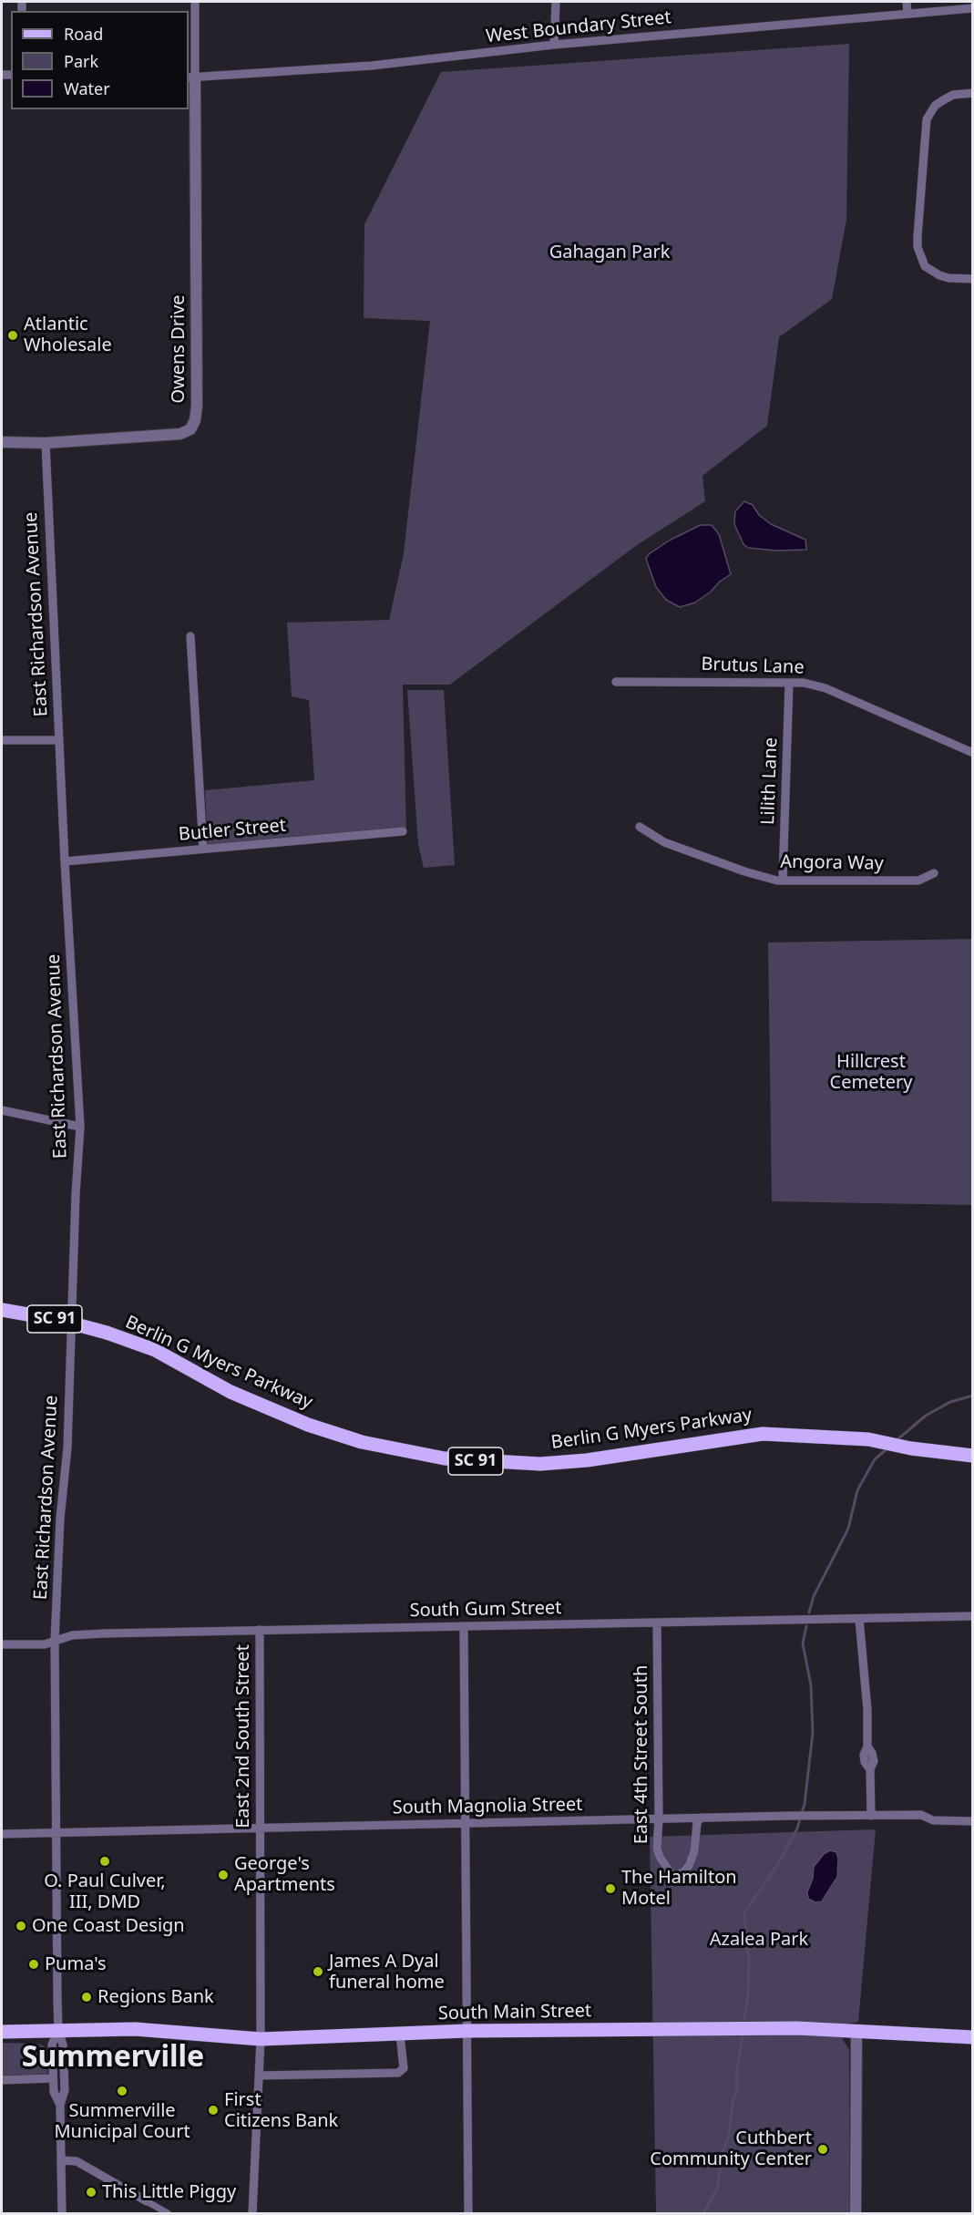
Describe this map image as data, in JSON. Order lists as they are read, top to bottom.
{
  "streets": {
    "main road": ["SC 91", "Berlin G Myers Parkway", "South Main Street"],
    "street": [
      "West Boundary Street",
      "Owens Drive",
      "East Richardson Avenue",
      "Brutus Lane",
      "Lilith Lane",
      "Butler Street",
      "Angora Way",
      "South Gum Street",
      "East 2nd South Street",
      "East 4th Street South",
      "South Magnolia Street"
    ]
  },
  "crossings": [
    ["West Boundary Street", "Owens Drive"],
    ["Owens Drive", "East Richardson Avenue"],
    ["East Richardson Avenue", "Butler Street"],
    ["East Richardson Avenue", "South Gum Street"],
    ["East Richardson Avenue", "South Magnolia Street"],
    ["East Richardson Avenue", "South Main Street"],
    ["Brutus Lane", "Lilith Lane"],
    ["Lilith Lane", "Angora Way"],
    ["South Gum Street", "East 2nd South Street"],
    ["South Gum Street", "East 4th Street South"],
    ["East 2nd South Street", "South Magnolia Street"],
    ["East 2nd South Street", "South Main Street"],
    ["East 4th Street South", "South Magnolia Street"]
  ],
  "districts": ["Summerville"],
  "parks": ["Gahagan Park", "Hillcrest Cemetery", "Azalea Park"],
  "places": [
    "Atlantic Wholesale",
    "O. Paul Culver, III, DMD",
    "George's Apartments",
    "The Hamilton Motel",
    "One Coast Design",
    "Puma's",
    "James A Dyal funeral home",
    "Regions Bank",
    "Summerville Municipal Court",
    "First Citizens Bank",
    "Cuthbert Community Center",
    "This Little Piggy"
  ],
  "legend": ["Road", "Park", "Water"]
}
